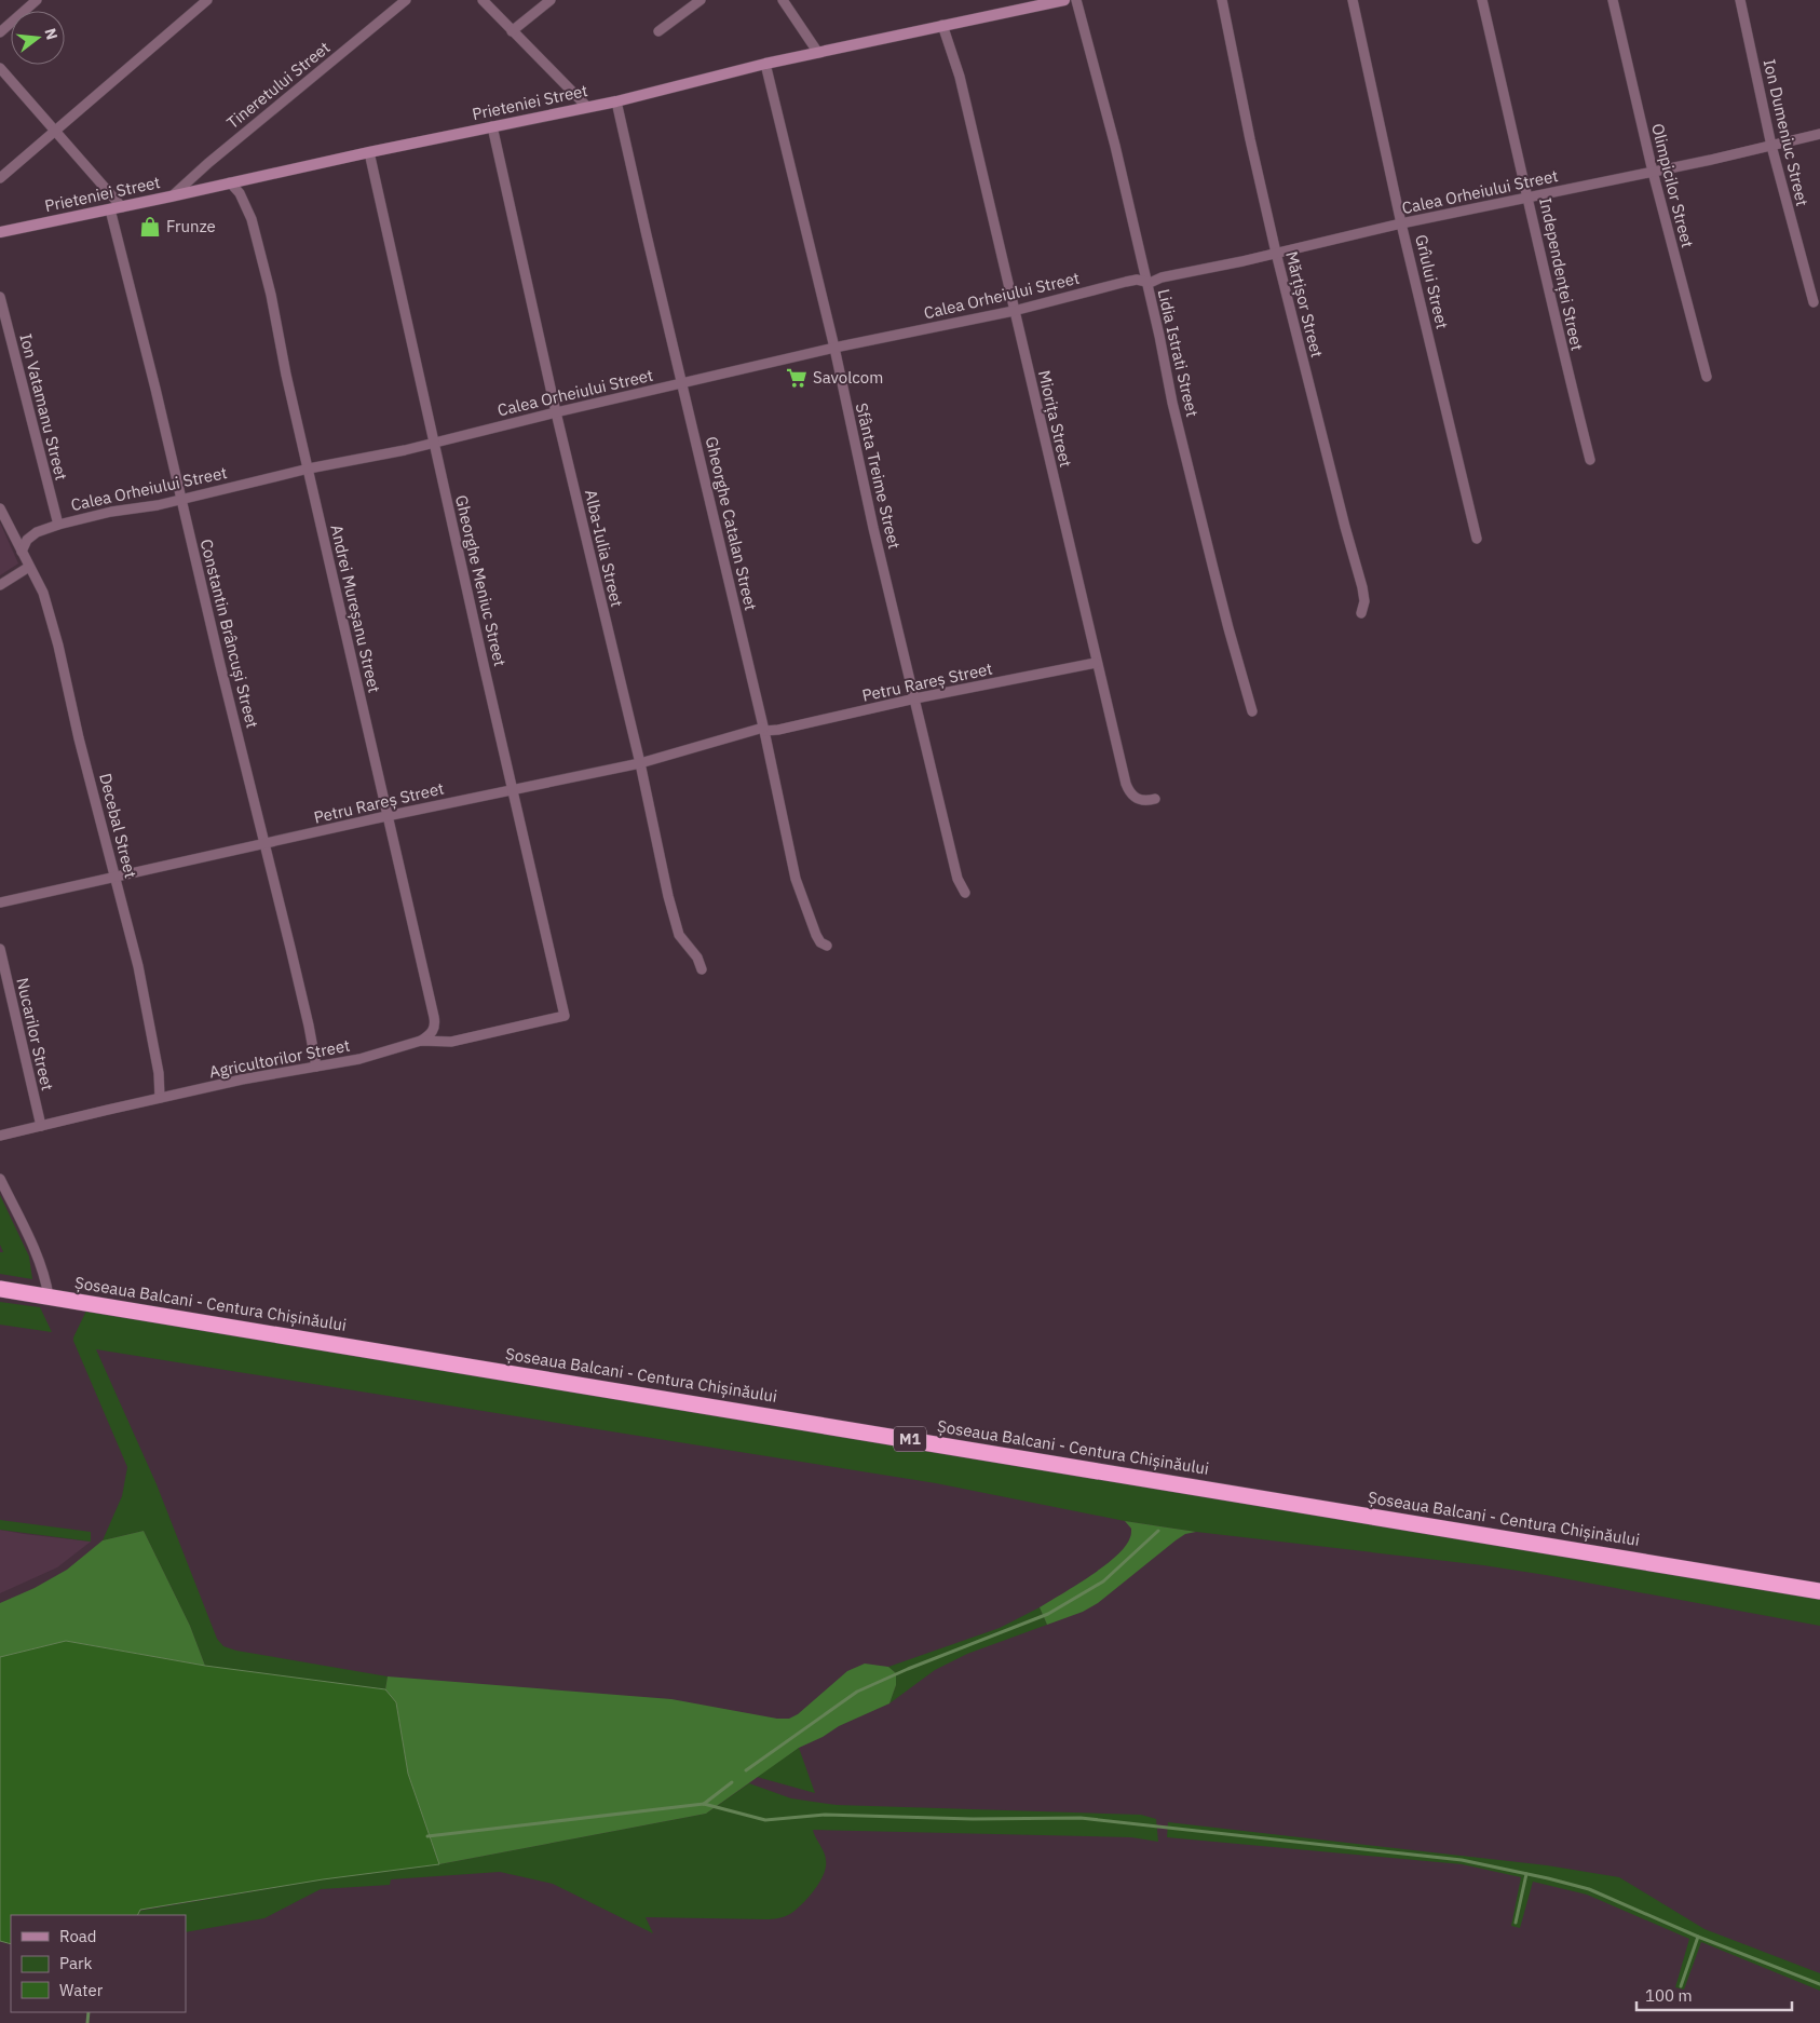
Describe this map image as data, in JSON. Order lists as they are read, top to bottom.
{
  "streets": {
    "highway": ["Șoseaua Balcani - Centura Chișinăului", "M1"],
    "street": [
      "Tineretului Street",
      "Prieteniei Street",
      "Ion Dumeniuc Street",
      "Olimpicilor Street",
      "Calea Orheiului Street",
      "Independenței Street",
      "Grîului Street",
      "Mărțișor Street",
      "Lidia Istrati Street",
      "Ion Vatamanu Street",
      "Miorița Street",
      "Sfânta Treime Street",
      "Gheorghe Catalan Street",
      "Alba-Iulia Street",
      "Gheorghe Meniuc Street",
      "Andrei Mureșanu Street",
      "Constantin Brâncuși Street",
      "Petru Rareș Street",
      "Decebal Street",
      "Nucarilor Street",
      "Agricultorilor Street"
    ]
  },
  "crossings": [
    ["Tineretului Street", "Prieteniei Street"],
    ["Prieteniei Street", "Miorița Street"],
    ["Prieteniei Street", "Sfânta Treime Street"],
    ["Prieteniei Street", "Gheorghe Catalan Street"],
    ["Prieteniei Street", "Alba-Iulia Street"],
    ["Prieteniei Street", "Gheorghe Meniuc Street"],
    ["Prieteniei Street", "Andrei Mureșanu Street"],
    ["Prieteniei Street", "Constantin Brâncuși Street"],
    ["Ion Dumeniuc Street", "Calea Orheiului Street"],
    ["Olimpicilor Street", "Calea Orheiului Street"],
    ["Calea Orheiului Street", "Independenței Street"],
    ["Calea Orheiului Street", "Grîului Street"],
    ["Calea Orheiului Street", "Mărțișor Street"],
    ["Calea Orheiului Street", "Lidia Istrati Street"],
    ["Calea Orheiului Street", "Ion Vatamanu Street"],
    ["Calea Orheiului Street", "Miorița Street"],
    ["Calea Orheiului Street", "Sfânta Treime Street"],
    ["Calea Orheiului Street", "Gheorghe Catalan Street"],
    ["Calea Orheiului Street", "Alba-Iulia Street"],
    ["Calea Orheiului Street", "Gheorghe Meniuc Street"],
    ["Calea Orheiului Street", "Andrei Mureșanu Street"],
    ["Calea Orheiului Street", "Constantin Brâncuși Street"],
    ["Miorița Street", "Petru Rareș Street"],
    ["Sfânta Treime Street", "Petru Rareș Street"],
    ["Gheorghe Catalan Street", "Petru Rareș Street"],
    ["Alba-Iulia Street", "Petru Rareș Street"],
    ["Gheorghe Meniuc Street", "Petru Rareș Street"],
    ["Gheorghe Meniuc Street", "Agricultorilor Street"],
    ["Andrei Mureșanu Street", "Petru Rareș Street"],
    ["Andrei Mureșanu Street", "Agricultorilor Street"],
    ["Constantin Brâncuși Street", "Petru Rareș Street"],
    ["Constantin Brâncuși Street", "Agricultorilor Street"],
    ["Petru Rareș Street", "Decebal Street"],
    ["Decebal Street", "Agricultorilor Street"],
    ["Nucarilor Street", "Agricultorilor Street"]
  ],
  "places": {
    "shop": ["Frunze"],
    "supermarket": ["Savolcom"]
  },
  "legend": ["Road", "Park", "Water"],
  "scale_bar": "100 m",
  "north": "right"
}
